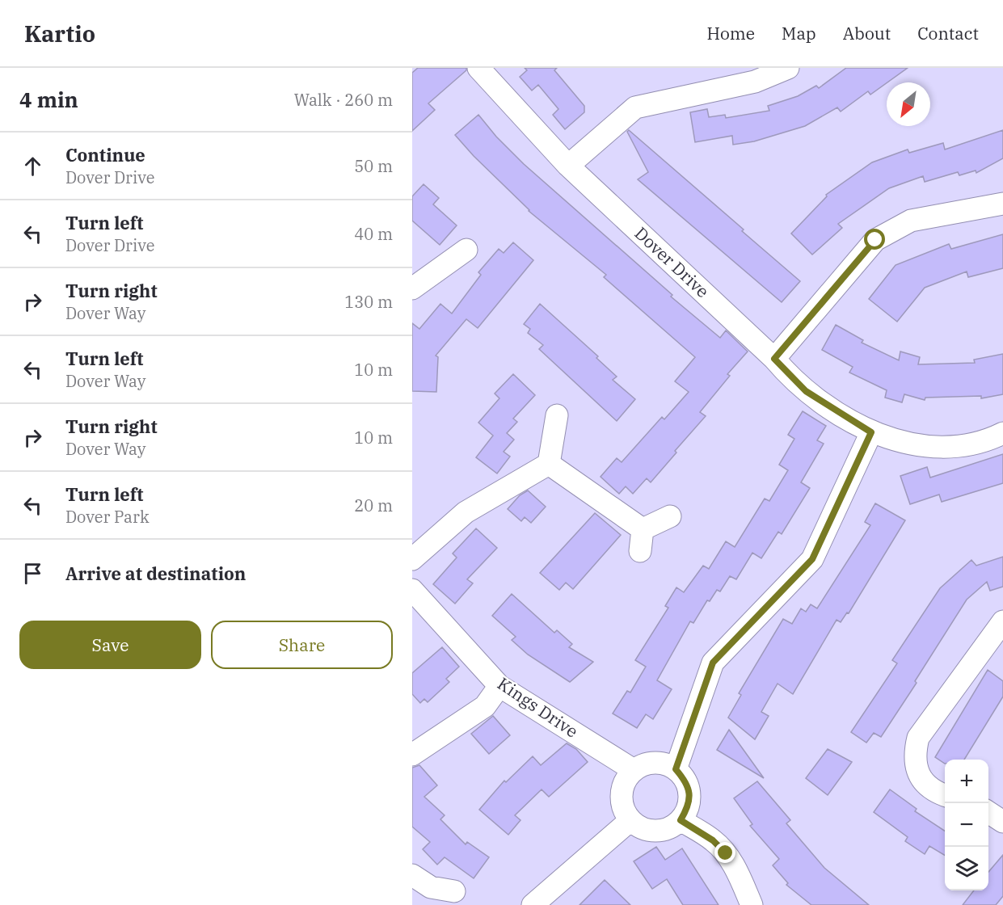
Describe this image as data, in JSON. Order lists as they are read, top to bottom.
{
  "streets": {
    "street": ["Dover Drive", "Kings Drive"]
  },
  "north": "bottom left",
  "page": {
    "header": "Kartio",
    "nav": [
      "Home",
      "Map",
      "About",
      "Contact"
    ],
    "heading": ["4 min", "Walk · 260 m"],
    "list": [
      ["Continue", "Dover Drive", "50 m"],
      ["Turn left", "Dover Drive", "40 m"],
      ["Turn right", "Dover Way", "130 m"],
      ["Turn left", "Dover Way", "10 m"],
      ["Turn right", "Dover Way", "10 m"],
      ["Turn left", "Dover Park", "20 m"],
      "Arrive at destination"
    ],
    "buttons": ["Save", "Share"],
    "map_buttons": ["+", "−"]
  }
}
